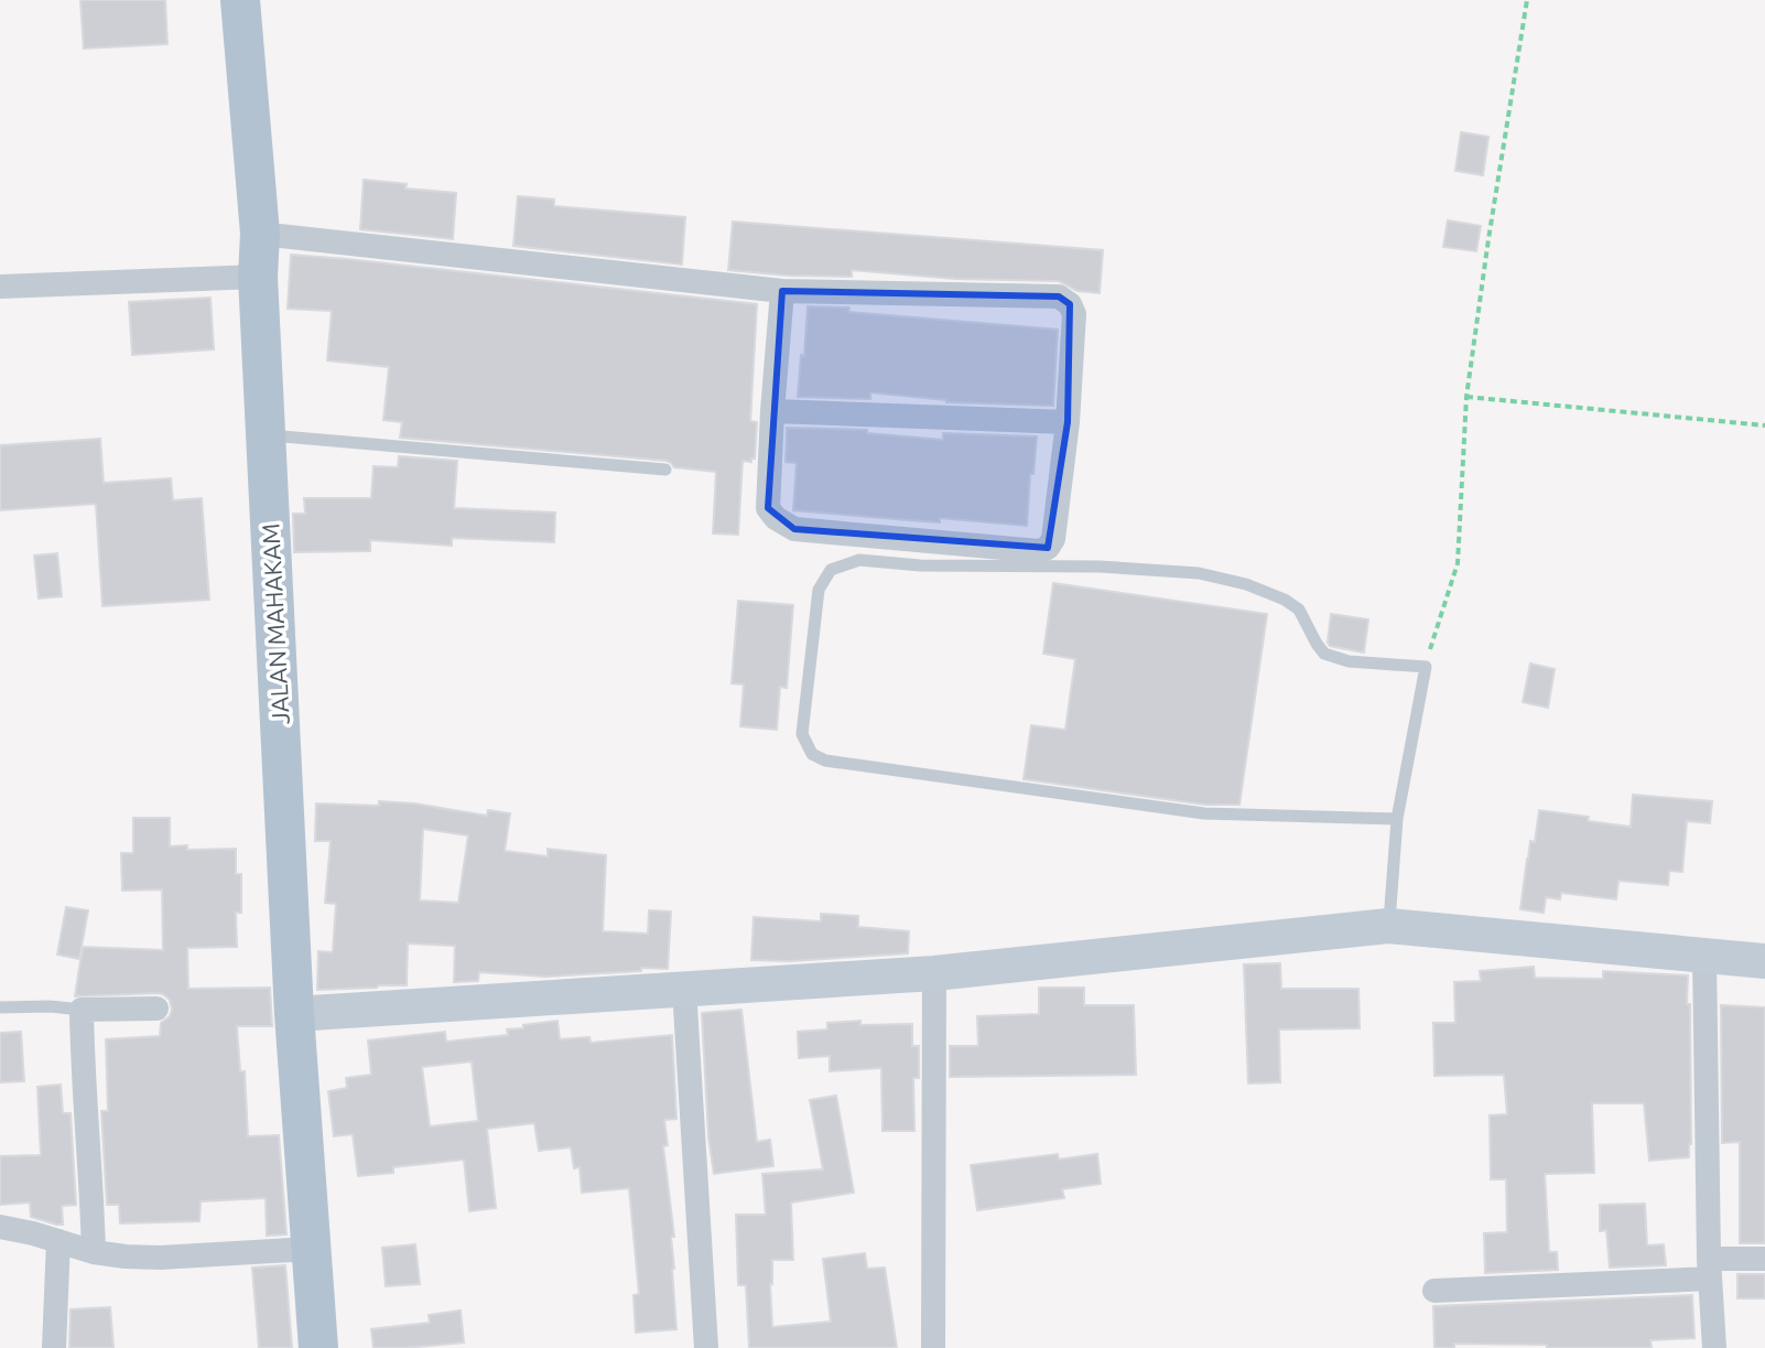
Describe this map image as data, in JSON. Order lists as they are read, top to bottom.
{
  "streets": {
    "main road": ["JALAN MAHAKAM"]
  }
}
